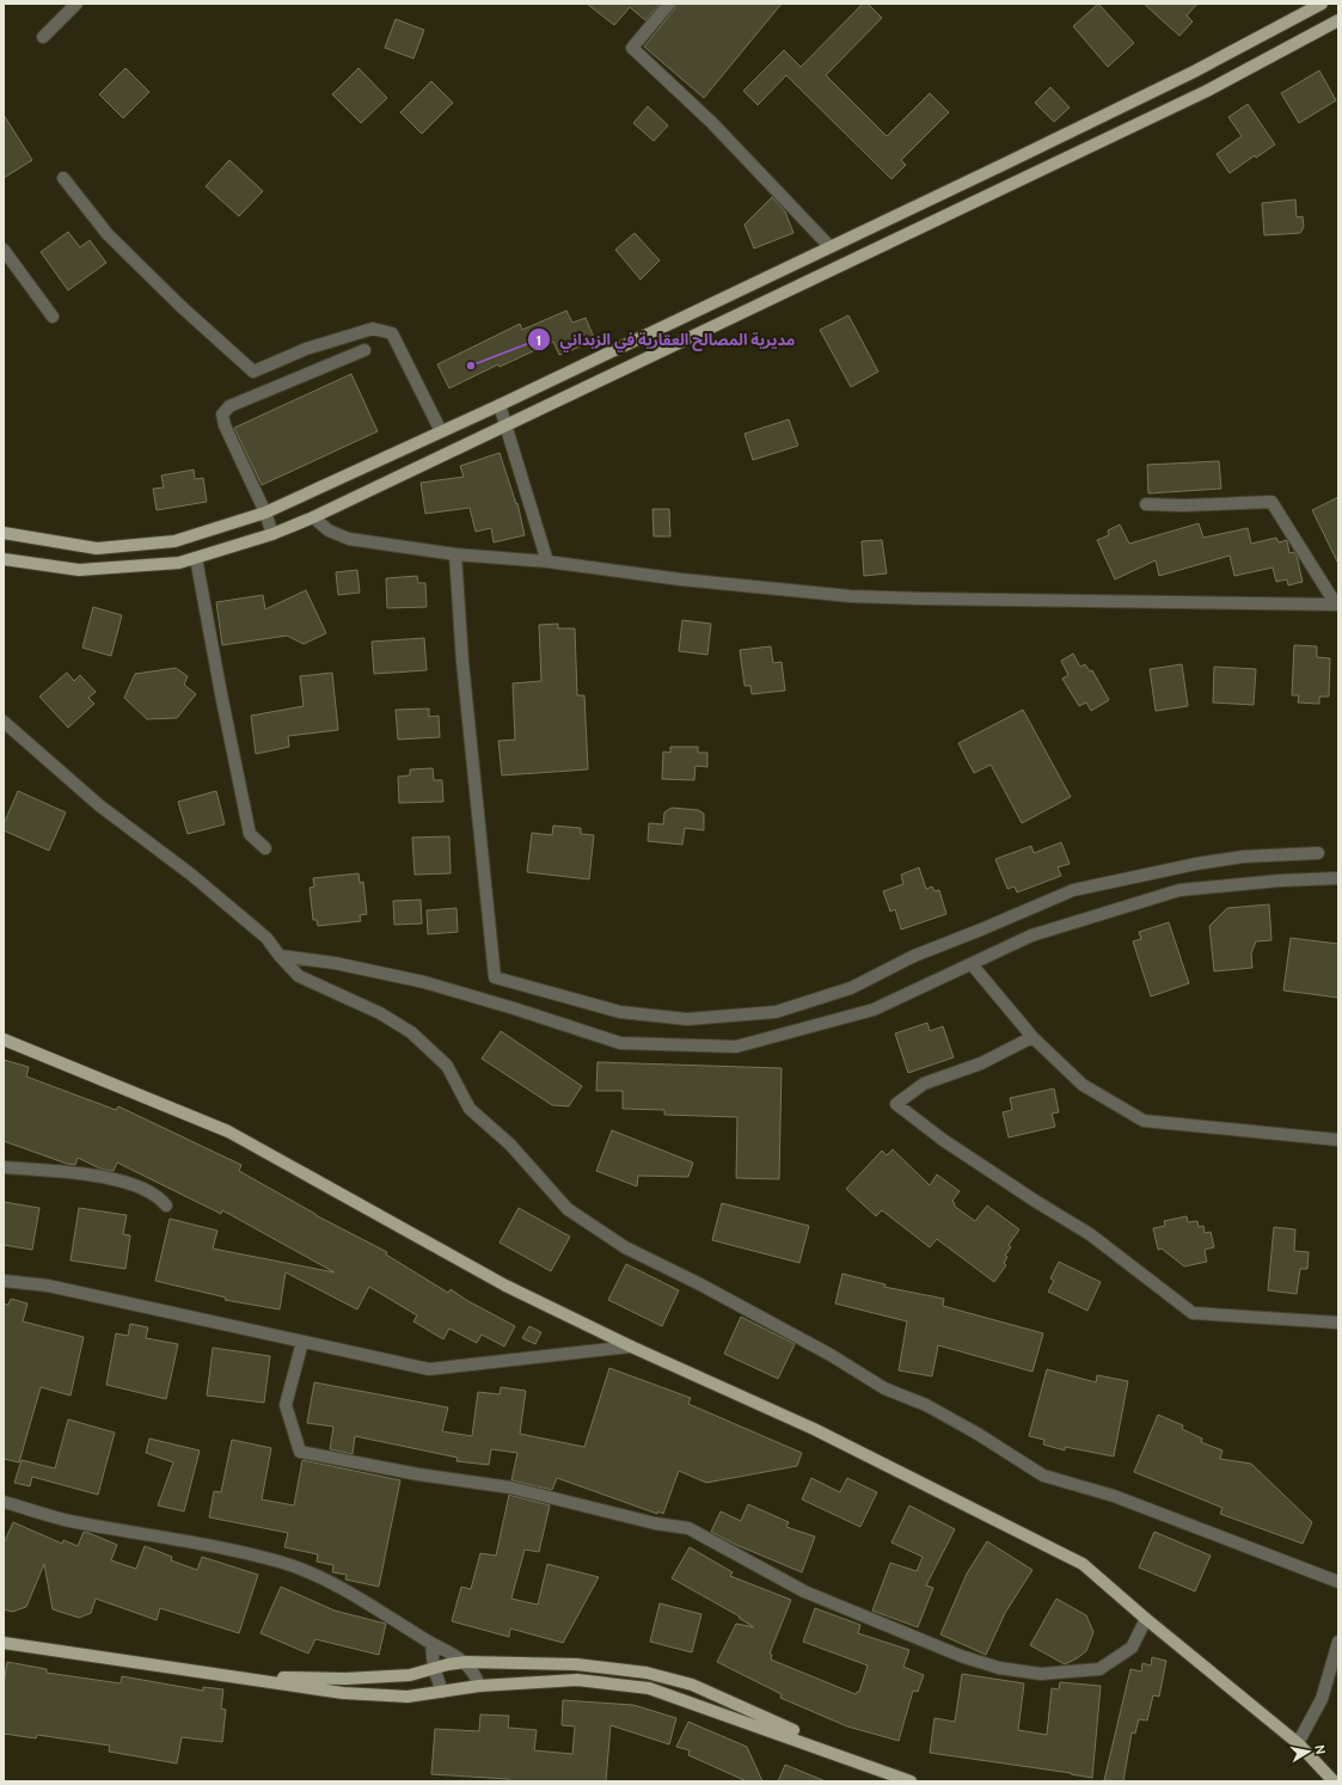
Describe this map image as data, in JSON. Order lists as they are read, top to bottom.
{
  "places": ["مديرية المصالح العقارية في الزبداني"],
  "north": "right"
}
